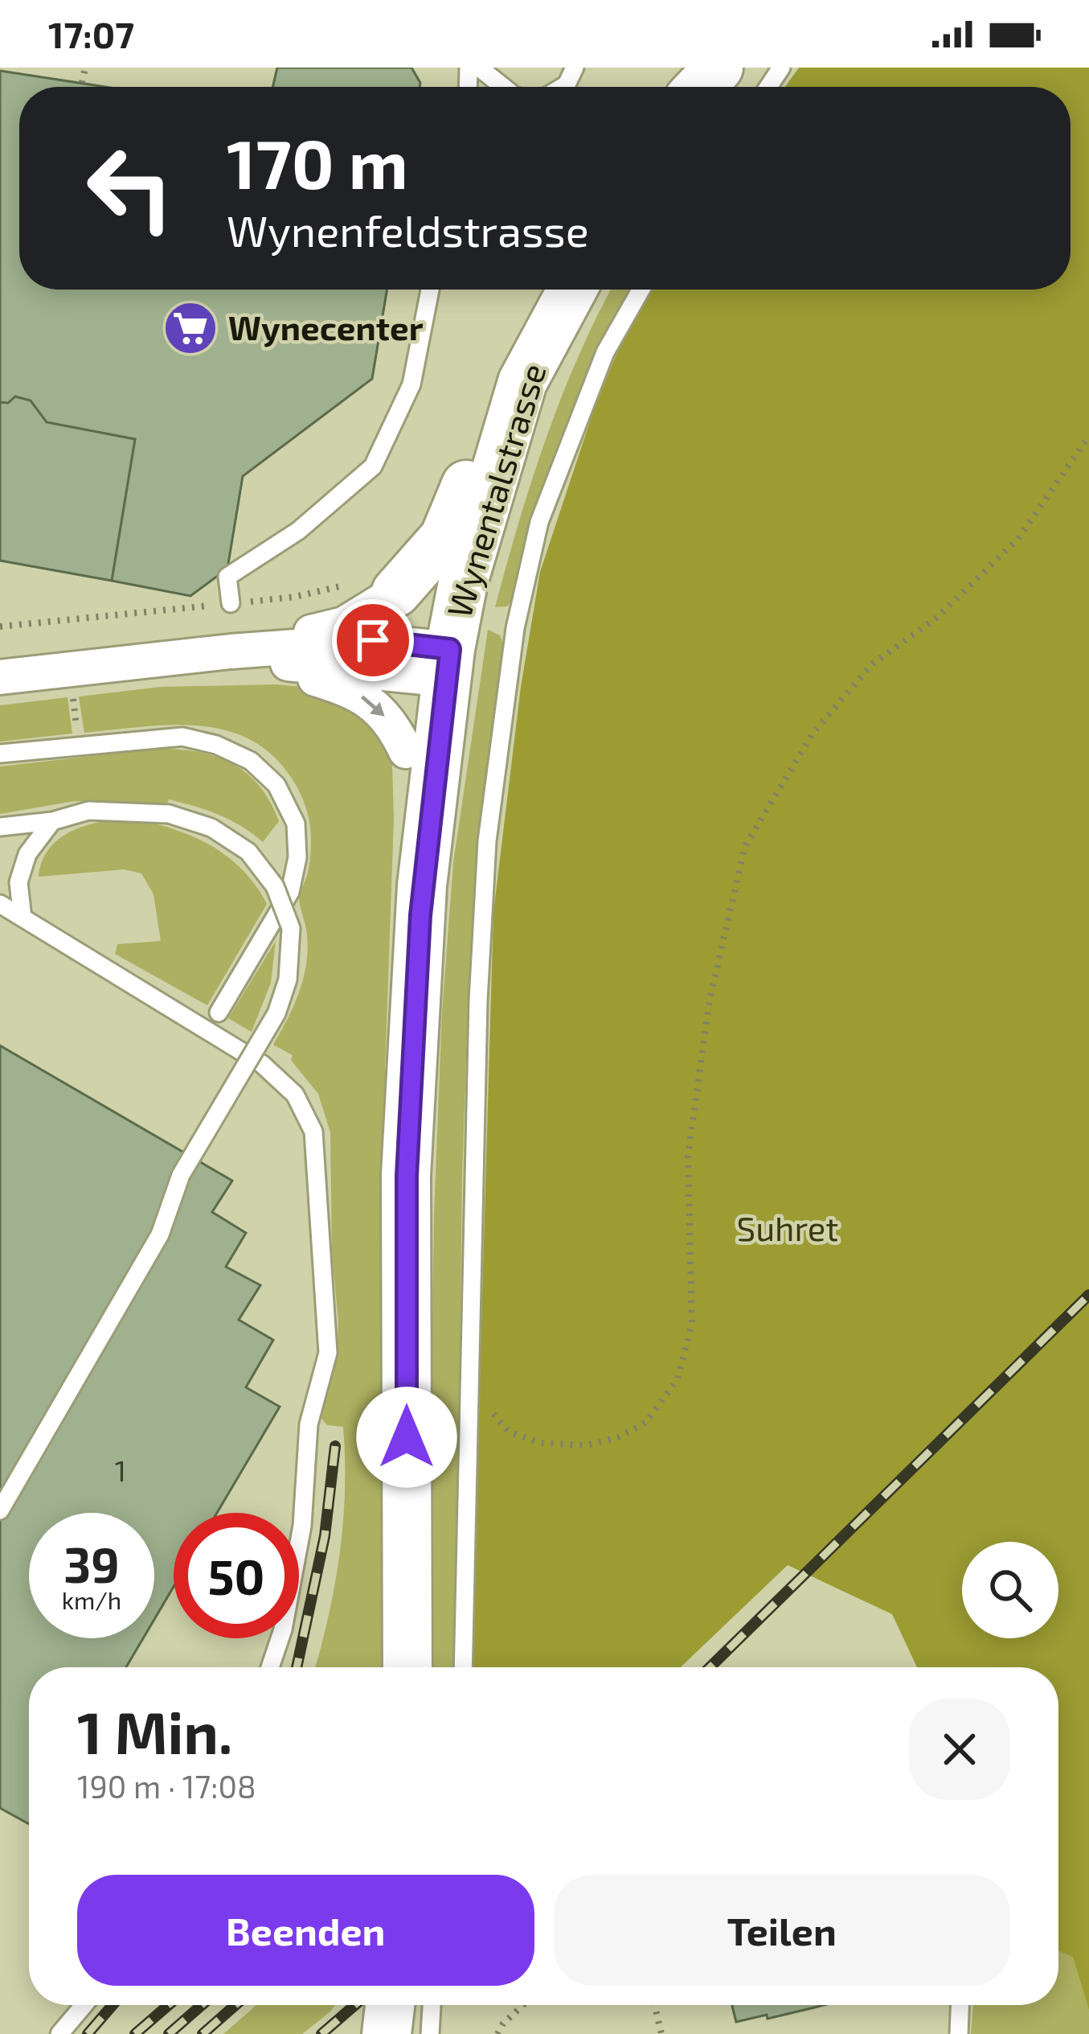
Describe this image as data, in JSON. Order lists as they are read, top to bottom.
{
  "streets": {
    "main road": ["Wynentalstrasse"]
  },
  "parks": ["Suhret"],
  "places": {
    "supermarket": ["Wynecenter"]
  },
  "house_numbers": ["1"],
  "page": {
    "status": "17:07",
    "turn": ["170 m", "Wynenfeldstrasse"],
    "speed": "39 km/h",
    "limit": "50",
    "heading": ["1 Min.", "190 m · 17:08"],
    "buttons": ["Beenden", "Teilen"]
  }
}
